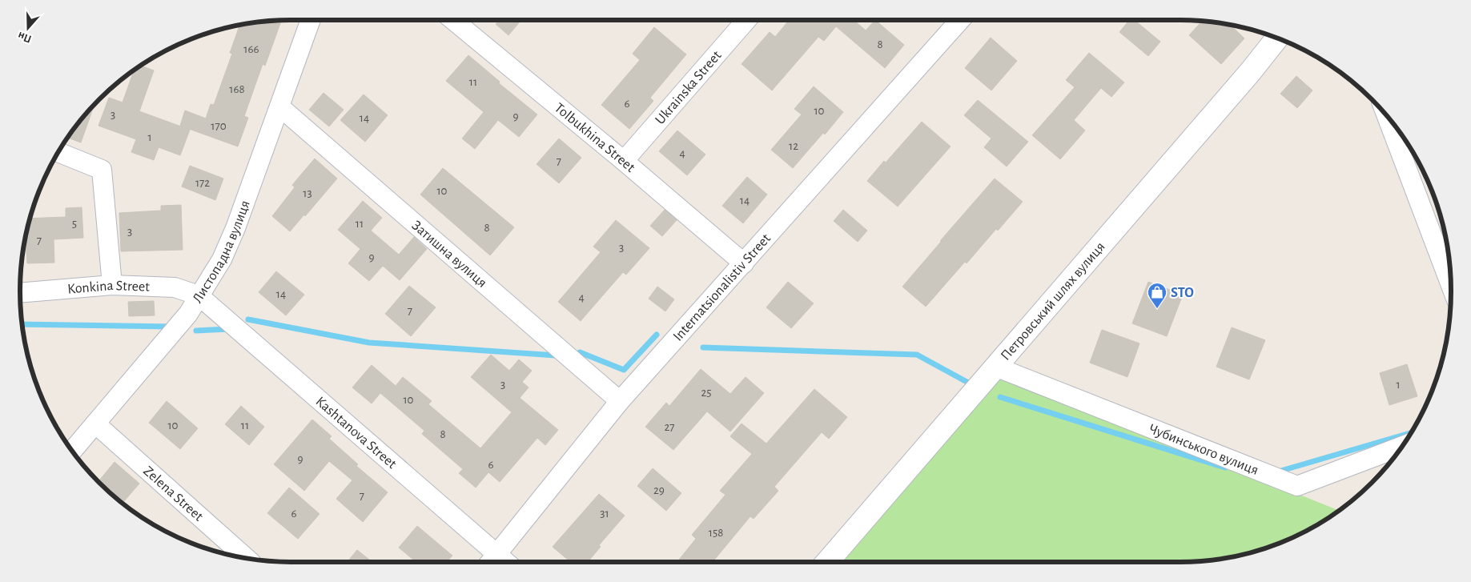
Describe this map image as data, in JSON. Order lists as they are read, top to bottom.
{
  "streets": {
    "street": [
      "Ukrainska Street",
      "Tolbukhina Street",
      "Листопадна вулиця",
      "Затишна вулиця",
      "Internatsionalistiv Street",
      "Konkina Street",
      "Петровський шлях вулиця",
      "Kashtanova Street",
      "Чубинського вулиця",
      "Zelena Street"
    ]
  },
  "crossings": [
    ["Ukrainska Street", "Tolbukhina Street"],
    ["Tolbukhina Street", "Internatsionalistiv Street"],
    ["Листопадна вулиця", "Затишна вулиця"],
    ["Листопадна вулиця", "Konkina Street"],
    ["Листопадна вулиця", "Kashtanova Street"],
    ["Листопадна вулиця", "Zelena Street"],
    ["Затишна вулиця", "Internatsionalistiv Street"],
    ["Internatsionalistiv Street", "Kashtanova Street"],
    ["Konkina Street", "Kashtanova Street"],
    ["Петровський шлях вулиця", "Чубинського вулиця"]
  ],
  "places": {
    "shop": ["STO"]
  },
  "house_numbers": [
    "8",
    "166",
    "11",
    "168",
    "6",
    "10",
    "3",
    "9",
    "14",
    "170",
    "1",
    "12",
    "4",
    "7",
    "172",
    "10",
    "13",
    "14",
    "5",
    "11",
    "8",
    "3",
    "7",
    "3",
    "9",
    "14",
    "4",
    "7",
    "3",
    "1",
    "25",
    "10",
    "10",
    "11",
    "27",
    "8",
    "9",
    "6",
    "29",
    "7",
    "6",
    "31",
    "158"
  ],
  "north": "bottom"
}
